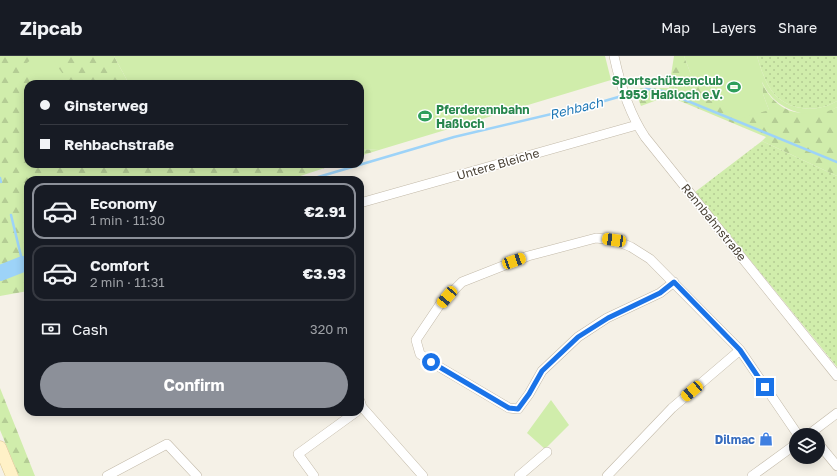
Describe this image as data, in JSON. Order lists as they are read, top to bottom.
{
  "streets": {
    "street": ["Untere Bleiche", "Rennbahnstraße"]
  },
  "crossings": [
    ["Untere Bleiche", "Rennbahnstraße"]
  ],
  "water": ["Rehbach"],
  "places": {
    "sports": ["Sportschützenclub 1953 Haßloch e.V.", "Pferderennbahn Haßloch"],
    "shop": ["Dilmac"]
  },
  "page": {
    "header": "Zipcab",
    "nav": ["Map", "Layers", "Share"],
    "banner": ["Ginsterweg", "Rehbachstraße"],
    "list": [
      {
        "name": "Economy",
        "note": "1 min · 11:30",
        "value": "€2.91"
      },
      {
        "name": "Comfort",
        "note": "2 min · 11:31",
        "value": "€3.93"
      }
    ],
    "pay": ["Cash", "320 m"],
    "buttons": "Confirm"
  }
}
